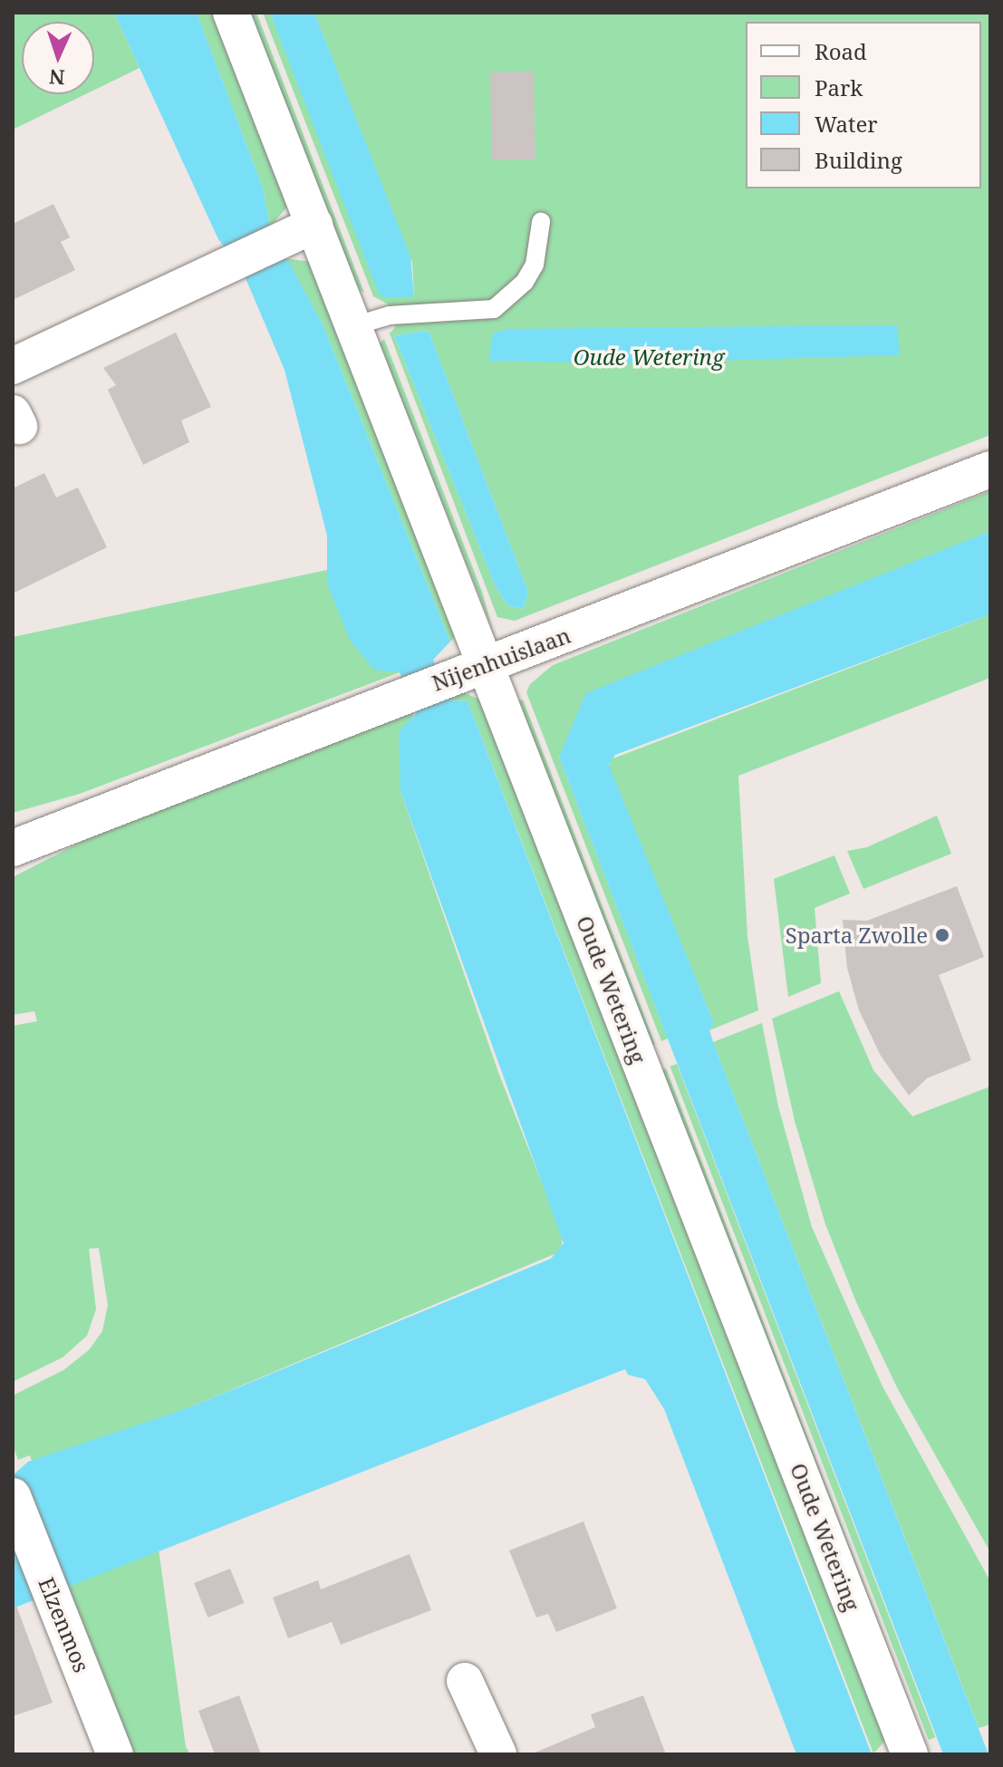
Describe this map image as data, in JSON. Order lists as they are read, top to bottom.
{
  "streets": {
    "street": ["Nijenhuislaan", "Oude Wetering", "Elzenmos"]
  },
  "crossings": [
    ["Nijenhuislaan", "Oude Wetering"]
  ],
  "parks": ["Oude Wetering"],
  "places": ["Sparta Zwolle"],
  "legend": [
    "Road",
    "Park",
    "Water",
    "Building"
  ],
  "north": "bottom"
}
